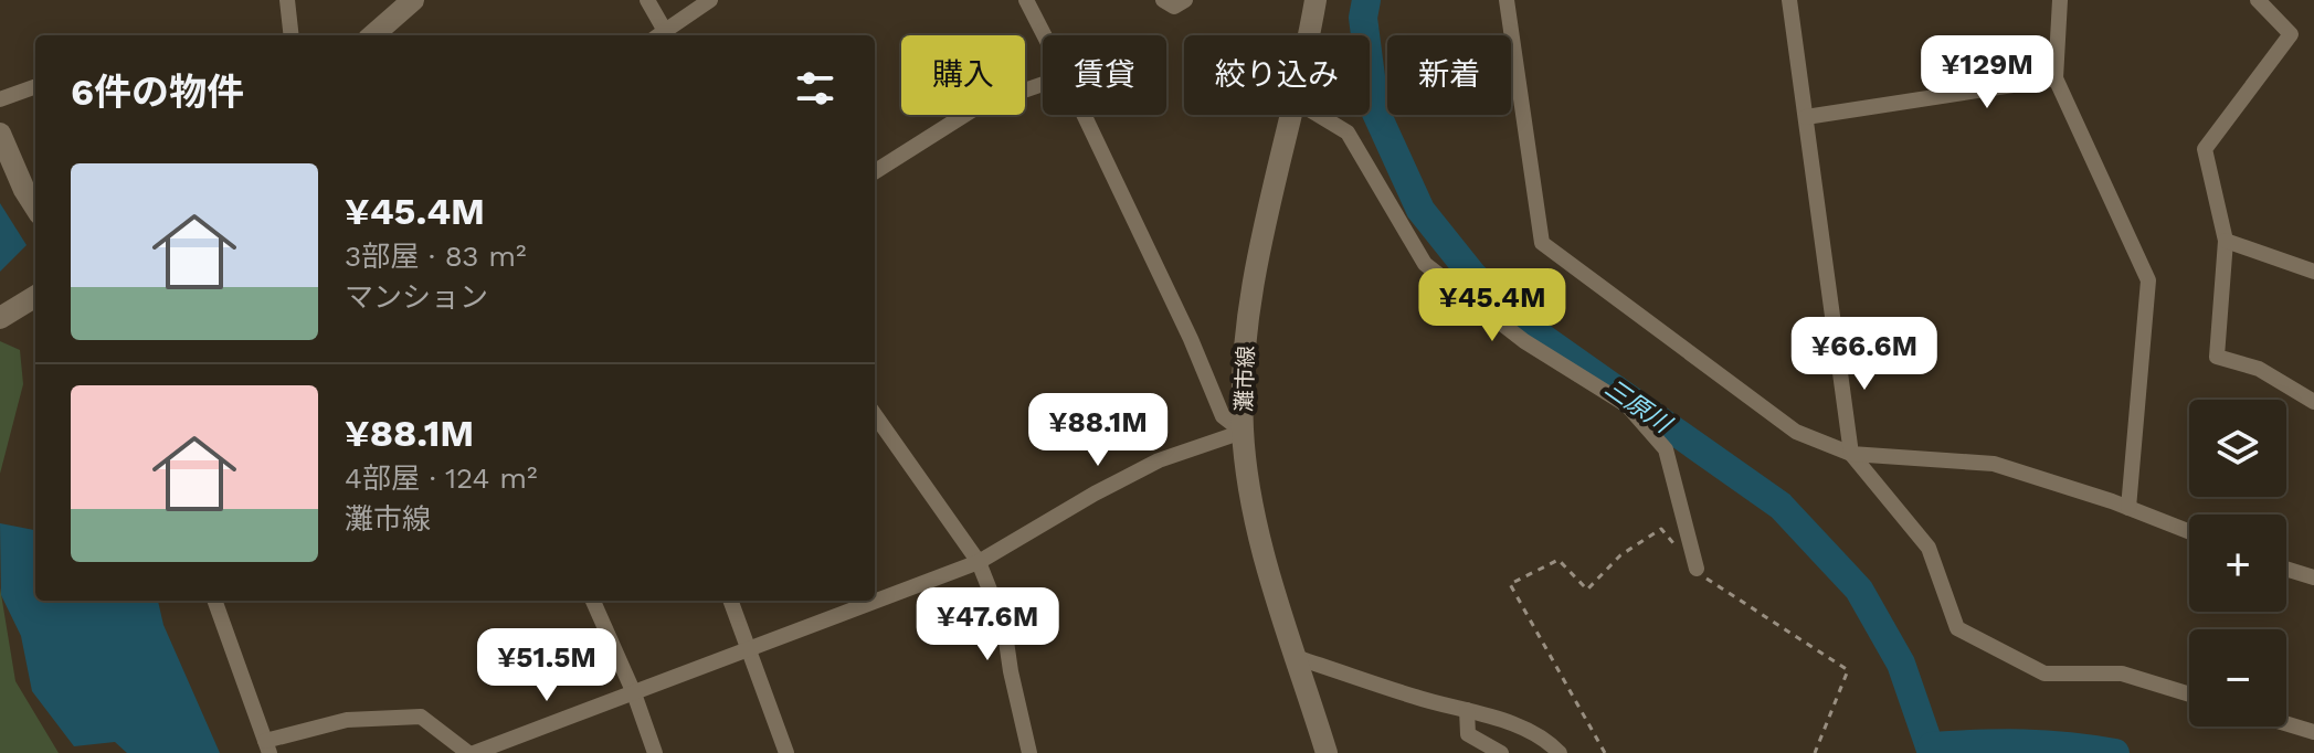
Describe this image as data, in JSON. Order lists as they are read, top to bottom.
{
  "streets": {
    "main road": ["灘市線"]
  },
  "water": ["三原川"],
  "page": {
    "price": [
      "¥129M",
      "¥45.4M",
      "¥66.6M",
      "¥88.1M",
      "¥47.6M",
      "¥51.5M"
    ],
    "chip": [
      "購入",
      "賃貸",
      "絞り込み",
      "新着"
    ],
    "heading": "6件の物件",
    "list": [
      {
        "name": "¥45.4M",
        "note": "3部屋 · 83 m² · マンション"
      },
      {
        "name": "¥88.1M",
        "note": "4部屋 · 124 m² · 灘市線"
      }
    ],
    "map_buttons": ["+", "−"]
  }
}
